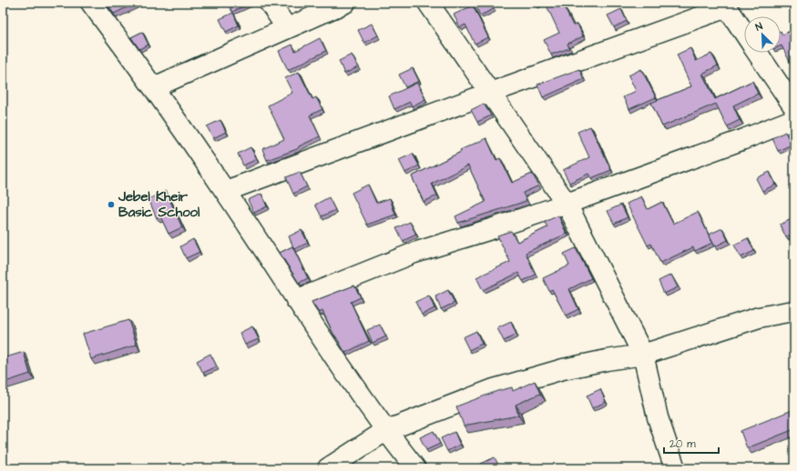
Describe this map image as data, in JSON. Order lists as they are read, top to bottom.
{
  "places": ["Jebel Kheir Basic School"],
  "scale_bar": "20 m",
  "north": "top left"
}
